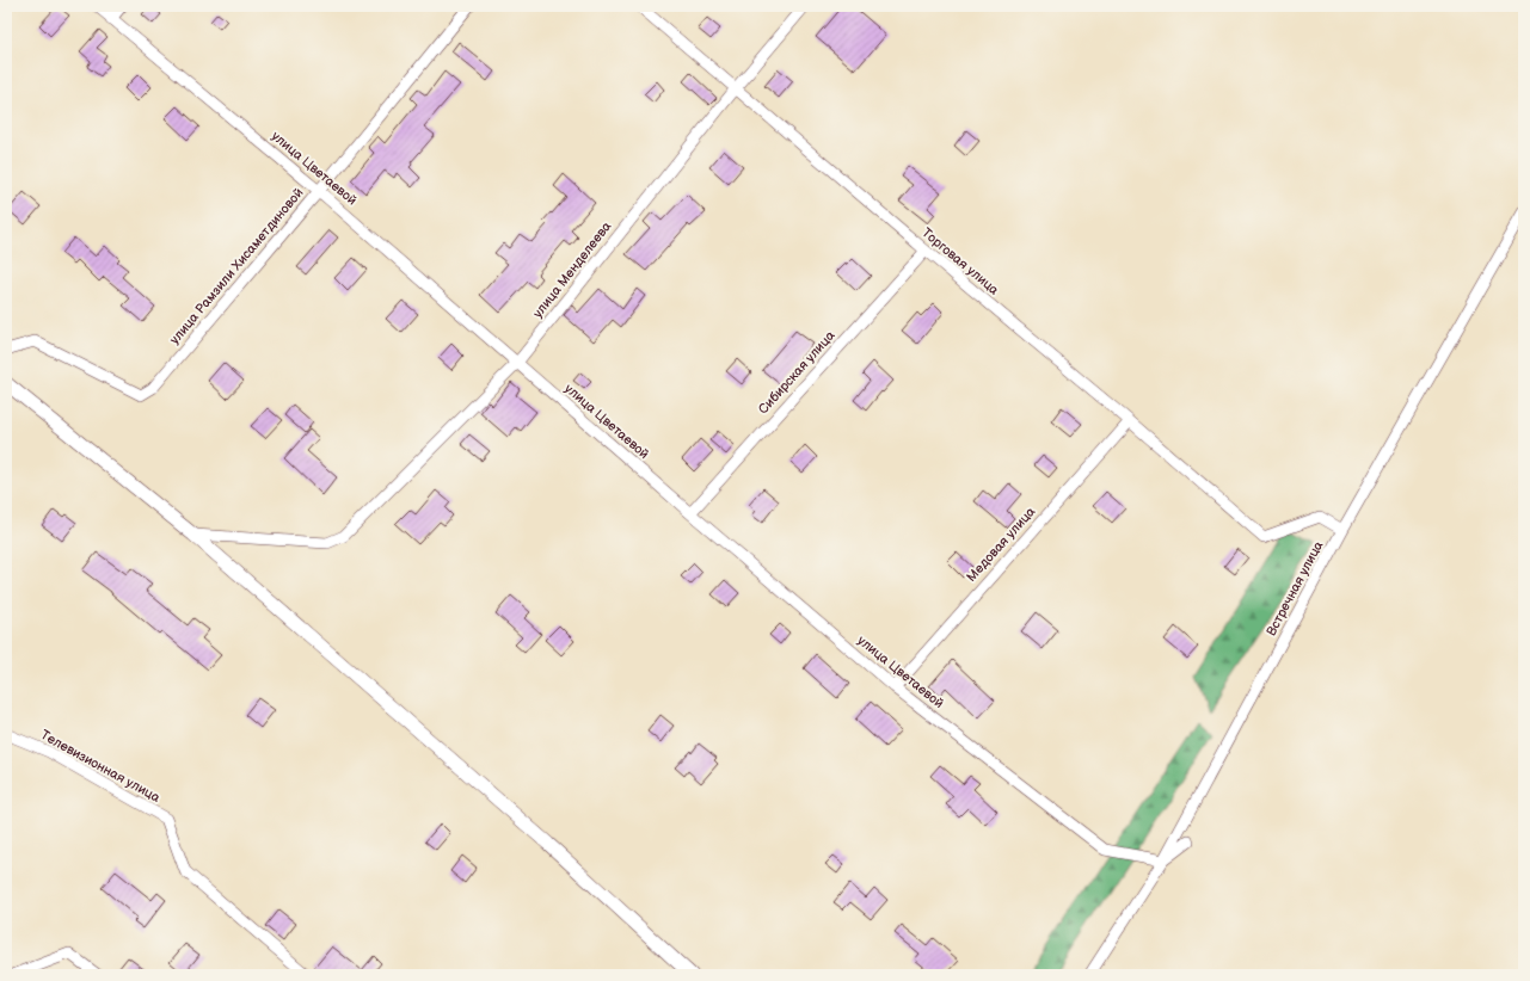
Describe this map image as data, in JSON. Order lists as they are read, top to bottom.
{
  "streets": {
    "street": [
      "улица Цветаевой",
      "Торговая улица",
      "улица Рамзили Хисаметдиновой",
      "улица Менделеева",
      "Сибирская улица",
      "Медовая улица",
      "Встречная улица",
      "Телевизионная улица"
    ]
  },
  "crossings": [
    ["улица Цветаевой", "улица Рамзили Хисаметдиновой"],
    ["улица Цветаевой", "улица Менделеева"],
    ["улица Цветаевой", "Сибирская улица"],
    ["улица Цветаевой", "Медовая улица"],
    ["улица Цветаевой", "Встречная улица"],
    ["Торговая улица", "улица Менделеева"],
    ["Торговая улица", "Сибирская улица"],
    ["Торговая улица", "Медовая улица"],
    ["Торговая улица", "Встречная улица"]
  ]
}
